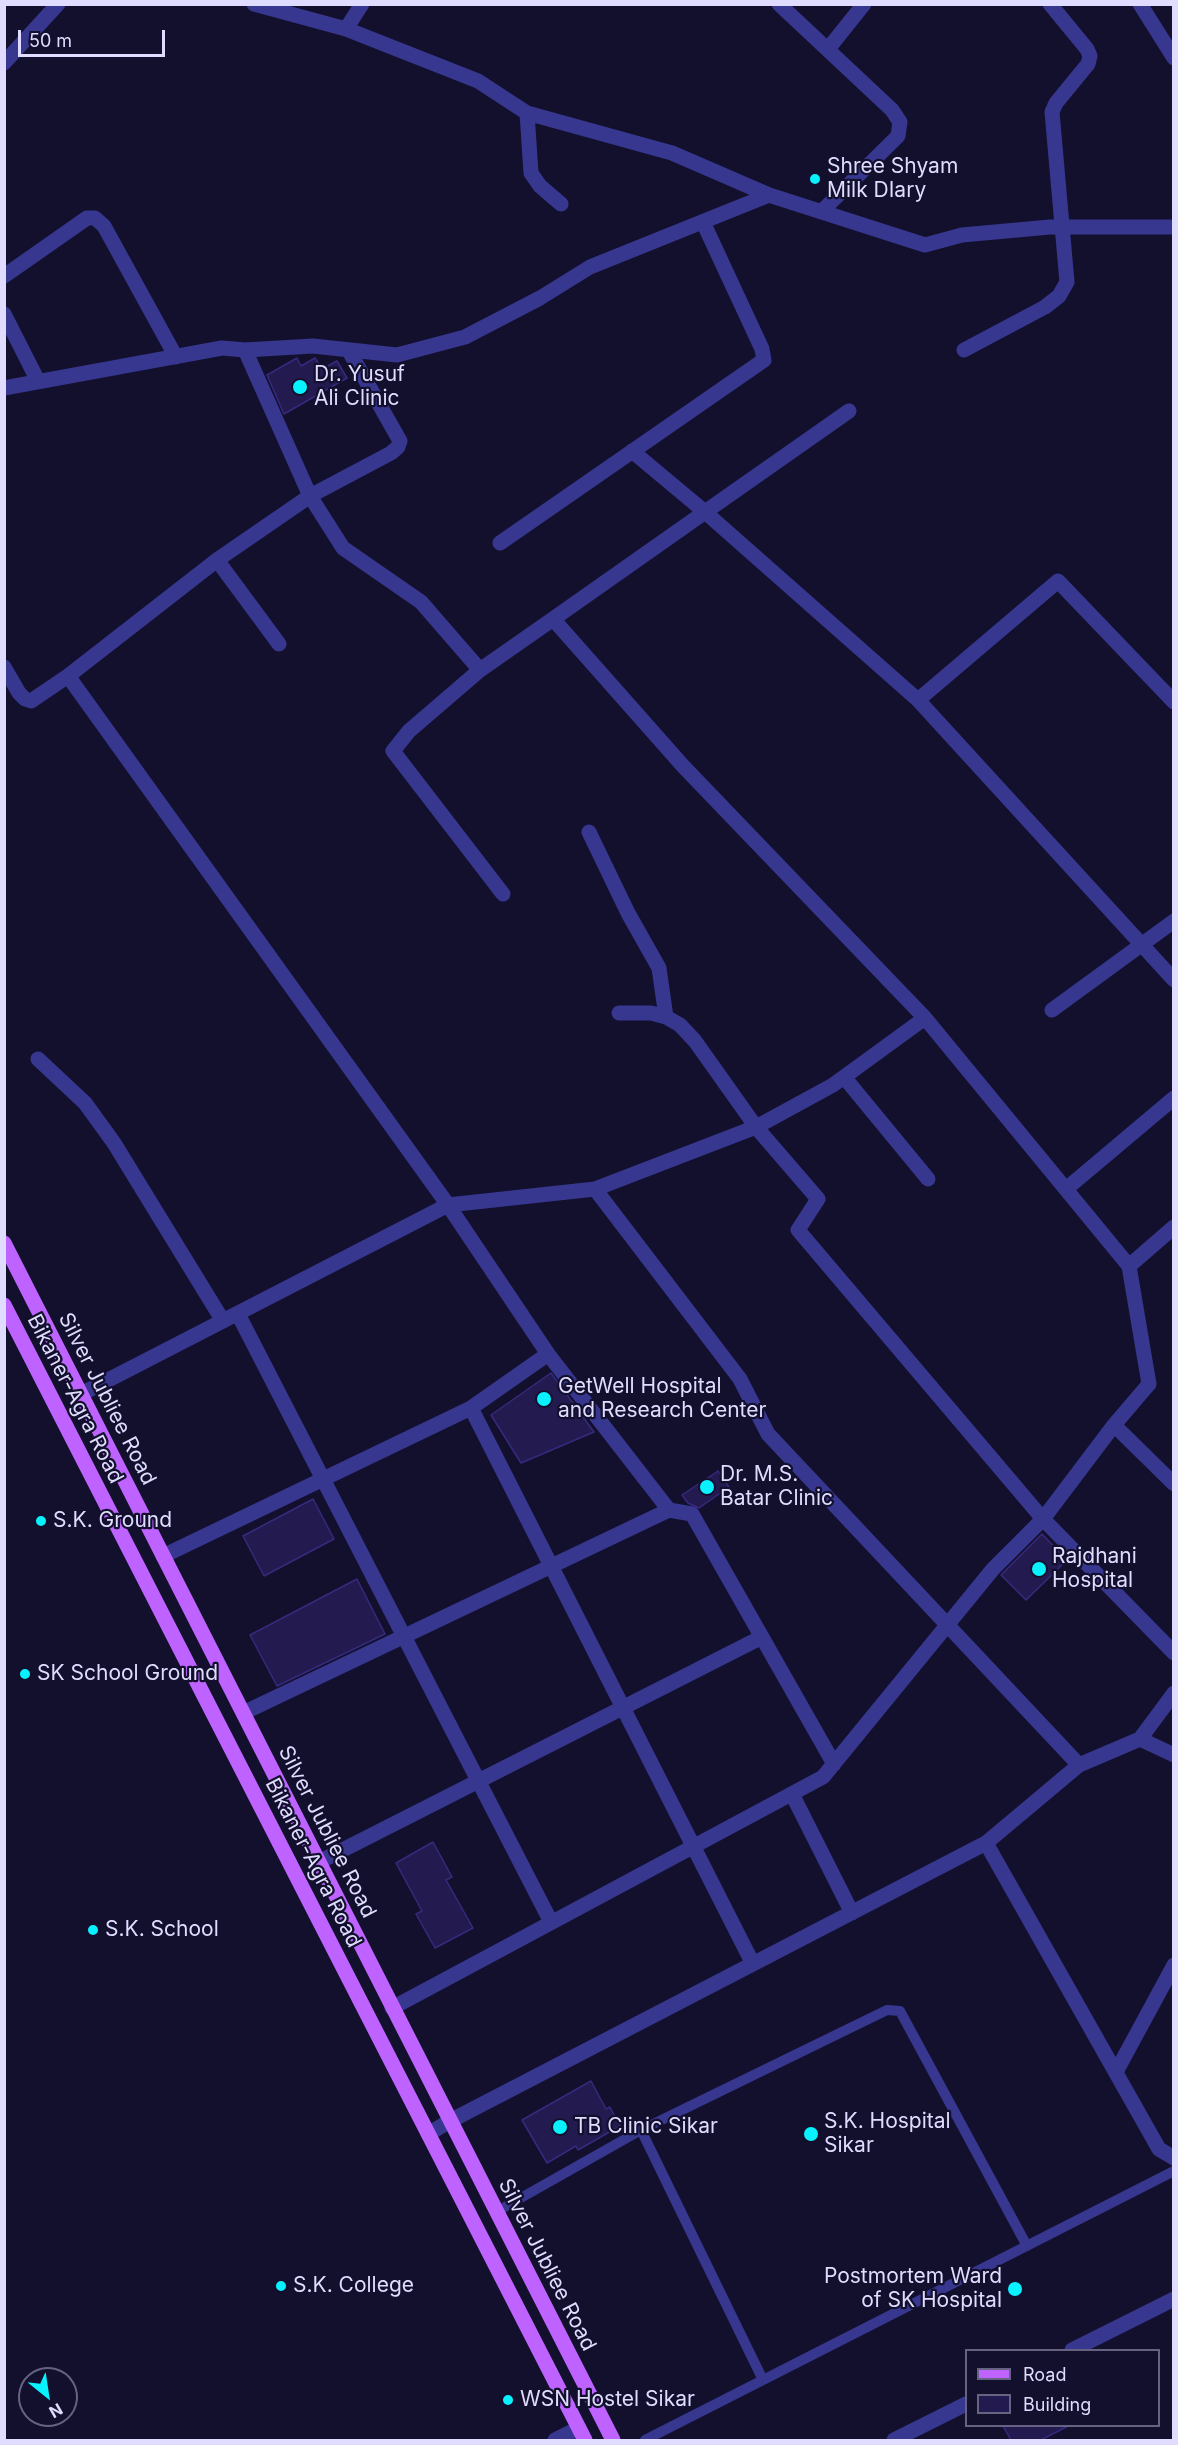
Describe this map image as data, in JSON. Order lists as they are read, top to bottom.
{
  "streets": {
    "main road": ["Bikaner-Agra Road", "Silver Jubliee Road"]
  },
  "places": [
    "Shree Shyam Milk DIary",
    "Dr. Yusuf Ali Clinic",
    "GetWell Hospital and Research Center",
    "Dr. M.S. Batar Clinic",
    "S.K. Ground",
    "Rajdhani Hospital",
    "SK School Ground",
    "S.K. School",
    "TB Clinic Sikar",
    "S.K. Hospital Sikar",
    "S.K. College",
    "Postmortem Ward of SK Hospital",
    "WSN Hostel Sikar"
  ],
  "legend": ["Road", "Building"],
  "scale_bar": "50 m",
  "north": "bottom right"
}
